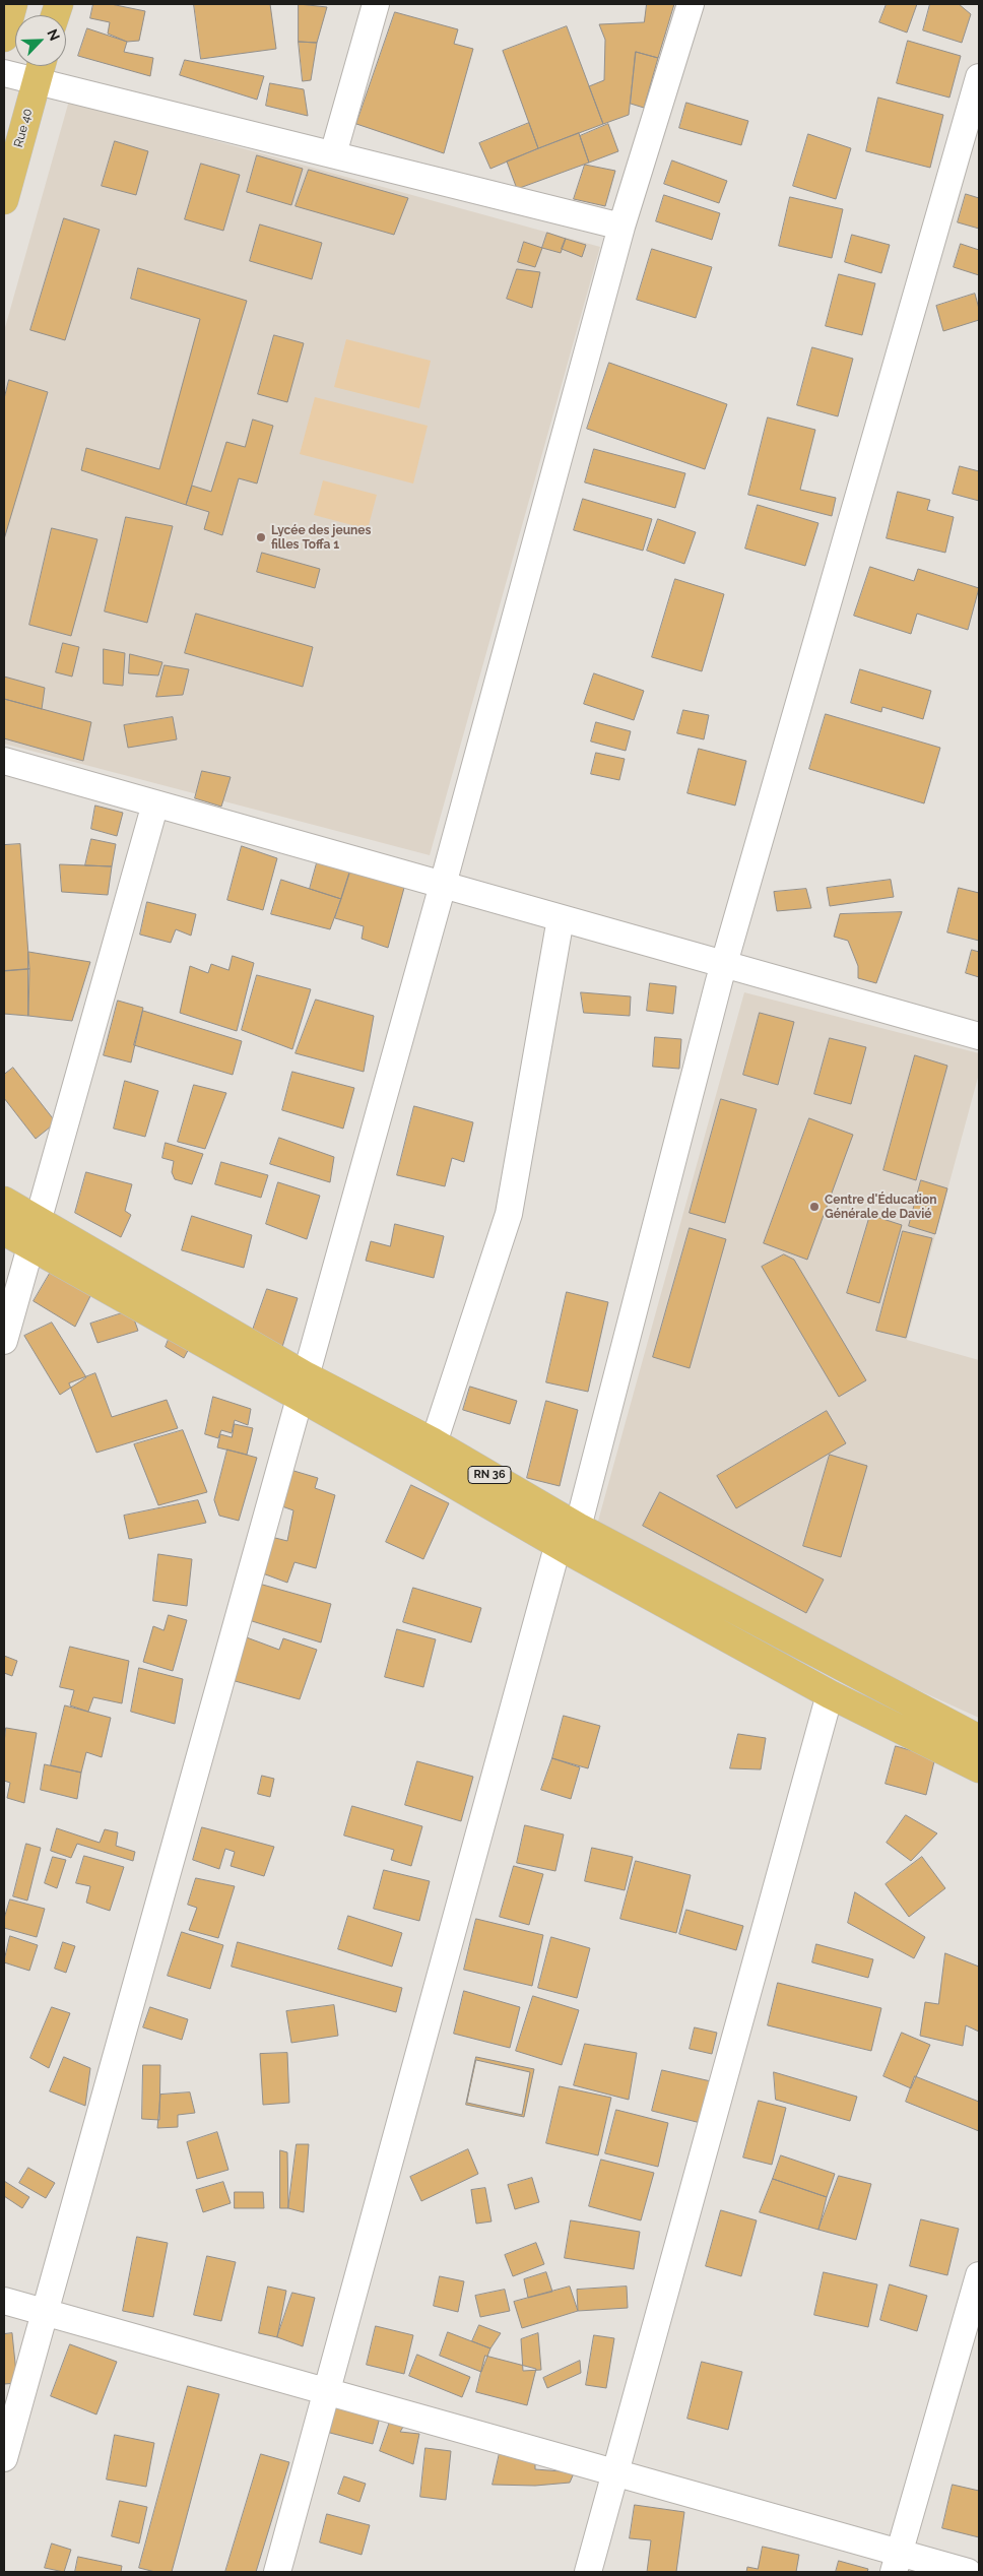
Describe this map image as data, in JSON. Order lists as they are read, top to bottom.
{
  "streets": {
    "main road": ["Rue 40", "RN 36"]
  },
  "places": ["Lycée des jeunes filles Toffa 1", "Centre d'Éducation Générale de Davié"],
  "north": "top right"
}
